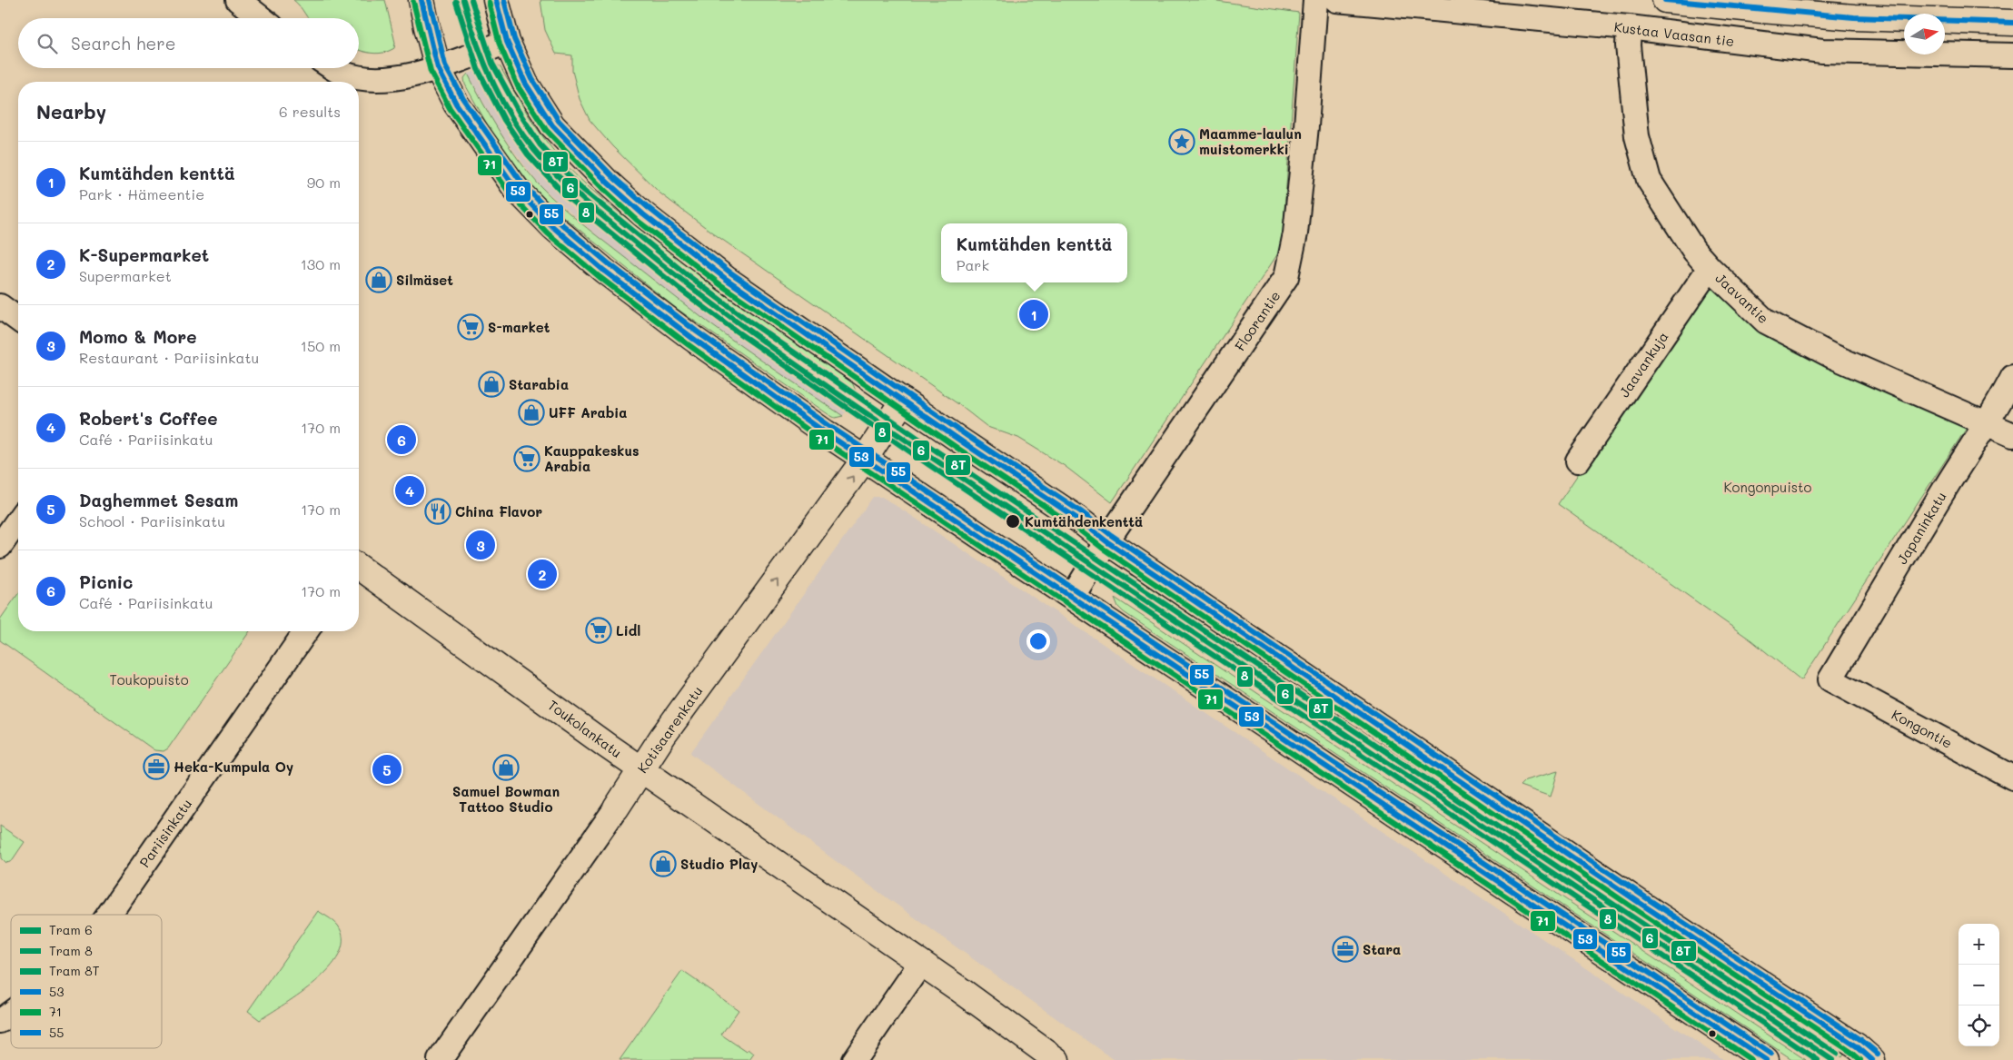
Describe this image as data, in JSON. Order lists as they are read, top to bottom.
{
  "streets": {
    "main road": ["Toukolankatu", "Kotisaarenkatu"],
    "street": [
      "Kustaa Vaasan tie",
      "Jaavantie",
      "Floorantie",
      "Jaavankuja",
      "Japaninkatu",
      "Kongontie",
      "Pariisinkatu"
    ]
  },
  "crossings": [
    ["Kustaa Vaasan tie", "Jaavantie"],
    ["Jaavantie", "Jaavankuja"],
    ["Jaavantie", "Japaninkatu"],
    ["Japaninkatu", "Kongontie"],
    ["Toukolankatu", "Kotisaarenkatu"]
  ],
  "one_way": ["Kotisaarenkatu"],
  "parks": ["Kongonpuisto", "Toukopuisto"],
  "places": {
    "place": ["Maamme-laulun muistomerkki"],
    "shop": [
      "Silmäset",
      "Starabia",
      "UFF Arabia",
      "Samuel Bowman Tattoo Studio",
      "Studio Play"
    ],
    "supermarket": ["S-market", "Kauppakeskus Arabia", "Lidl"],
    "restaurant": ["China Flavor"],
    "other": ["Kumtähdenkenttä"],
    "office": ["Heka-Kumpula Oy", "Stara"]
  },
  "lines": [
    "tram line 6",
    "tram line 8T",
    "transit line 53",
    "transit line 55",
    "tram line 8",
    "transit line 71"
  ],
  "legend": [
    "Tram 6",
    "Tram 8",
    "Tram 8T",
    "53",
    "71",
    "55"
  ],
  "north": "right",
  "page": {
    "search": "Search here",
    "heading": ["Nearby", "6 results"],
    "list": [
      {
        "mark": "1",
        "name": "Kumtähden kenttä",
        "note": "Park · Hämeentie",
        "value": "90 m"
      },
      {
        "mark": "2",
        "name": "K-Supermarket",
        "note": "Supermarket",
        "value": "130 m"
      },
      {
        "mark": "3",
        "name": "Momo & More",
        "note": "Restaurant · Pariisinkatu",
        "value": "150 m"
      },
      {
        "mark": "4",
        "name": "Robert's Coffee",
        "note": "Café · Pariisinkatu",
        "value": "170 m"
      },
      {
        "mark": "5",
        "name": "Daghemmet Sesam",
        "note": "School · Pariisinkatu",
        "value": "170 m"
      },
      {
        "mark": "6",
        "name": "Picnic",
        "note": "Café · Pariisinkatu",
        "value": "170 m"
      }
    ],
    "popup": ["Kumtähden kenttä", "Park"],
    "pins": [
      "1",
      "6",
      "4",
      "3",
      "2",
      "5"
    ],
    "map_buttons": ["+", "−"]
  }
}
